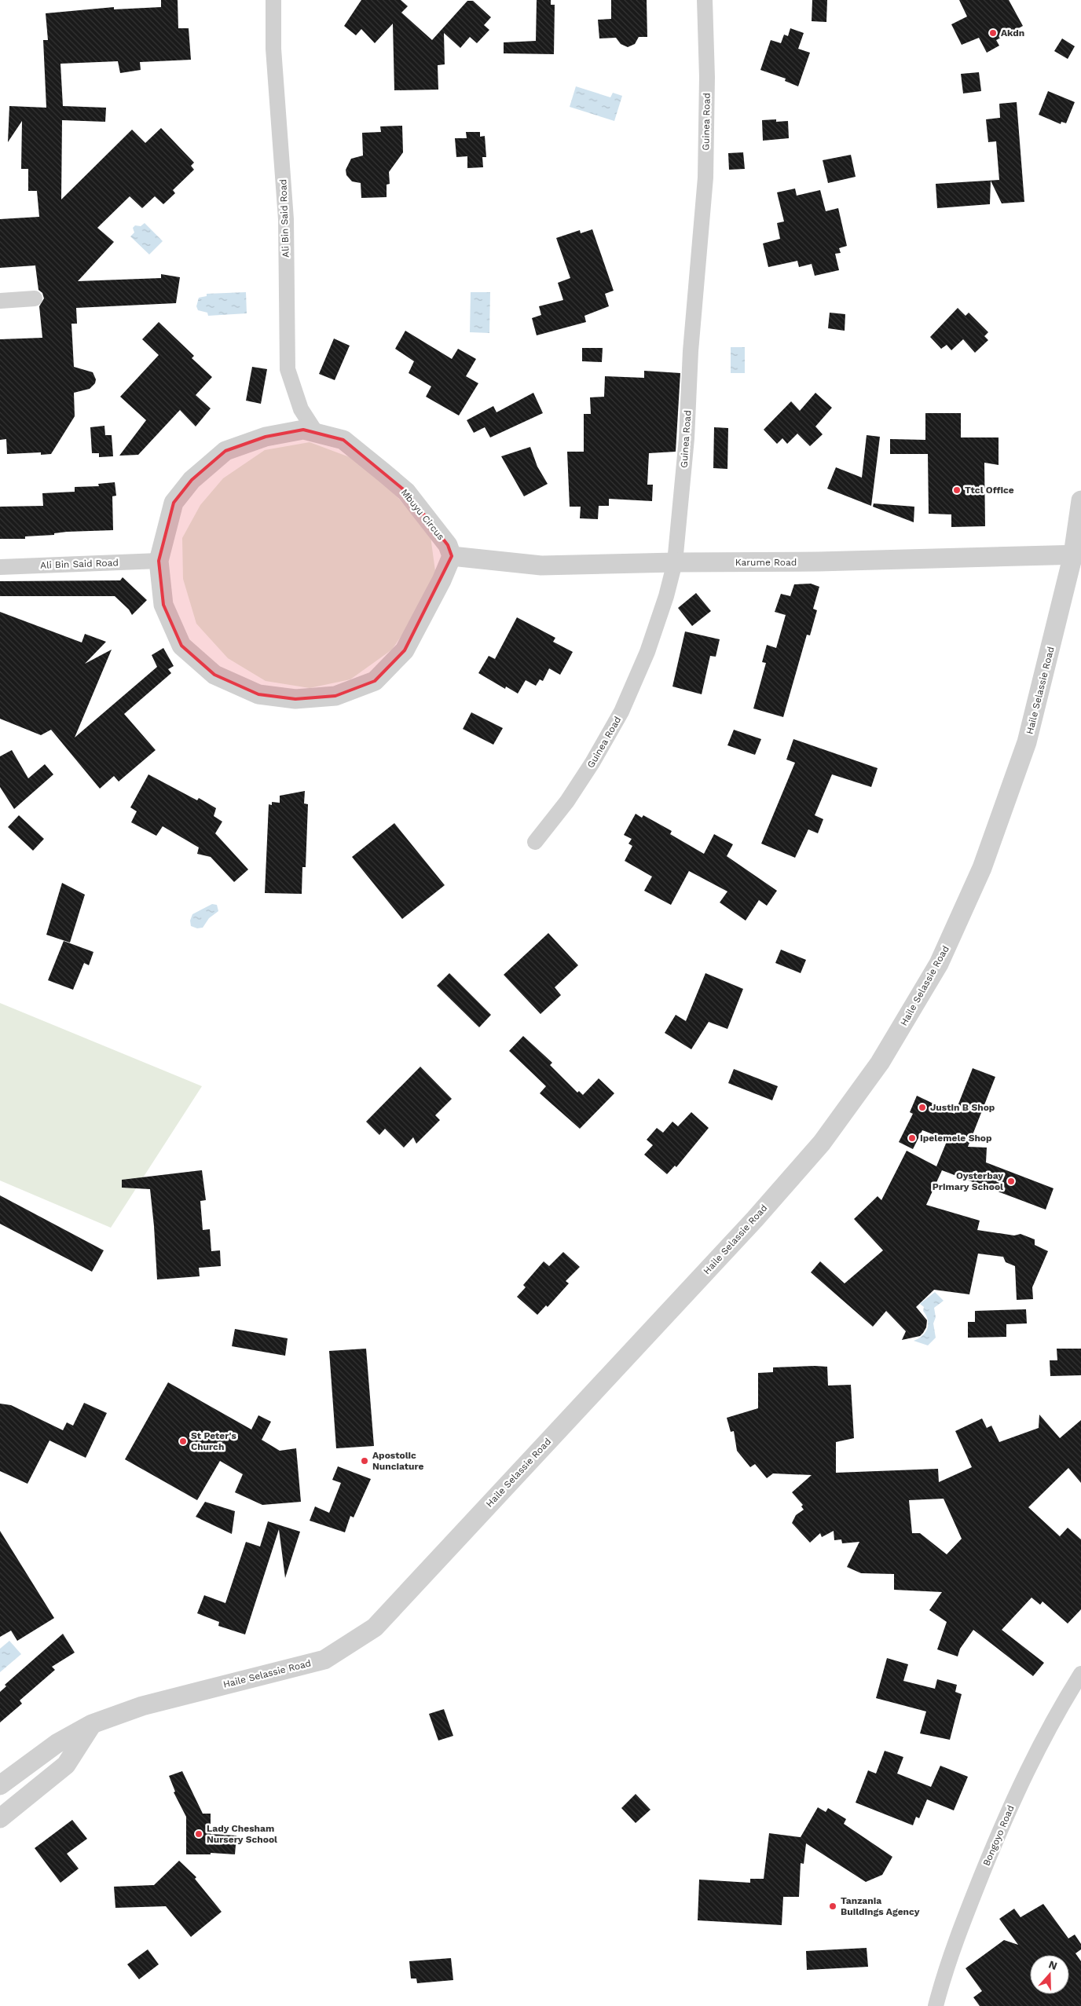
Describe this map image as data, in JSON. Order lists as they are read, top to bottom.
{
  "streets": {
    "street": [
      "Guinea Road",
      "Ali Bin Said Road",
      "Mbuyu Circus",
      "Karume Road",
      "Haile Selassie Road",
      "Bongoyo Road"
    ]
  },
  "crossings": [
    ["Guinea Road", "Karume Road"],
    ["Ali Bin Said Road", "Mbuyu Circus"],
    ["Mbuyu Circus", "Karume Road"],
    ["Karume Road", "Haile Selassie Road"]
  ],
  "places": [
    "Akdn",
    "Ttcl Office",
    "Justin B Shop",
    "Ipelemele Shop",
    "Oysterbay Primary School",
    "St Peter's Church",
    "Apostolic Nunciature",
    "Lady Chesham Nursery School",
    "Tanzania Buildings Agency"
  ],
  "north": "top"
}
